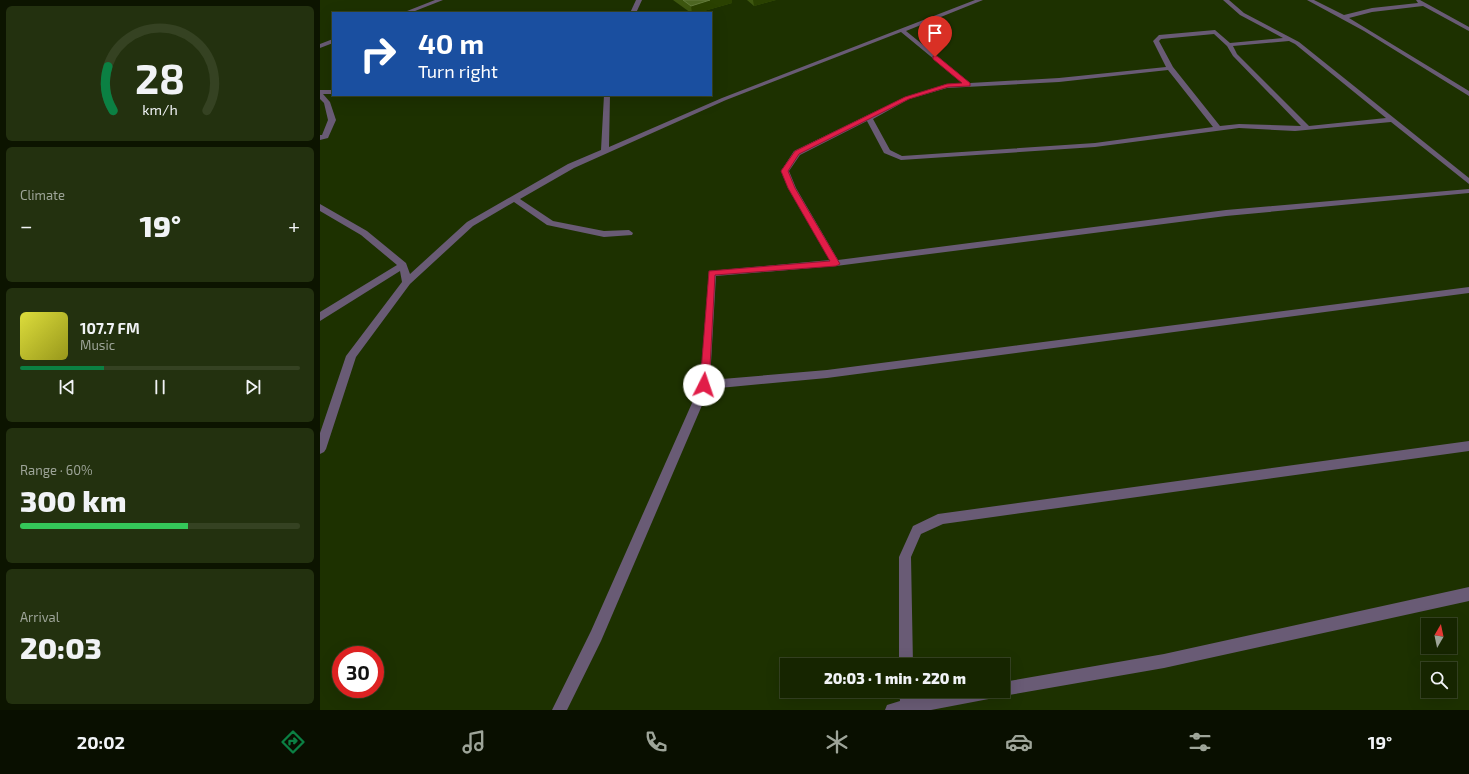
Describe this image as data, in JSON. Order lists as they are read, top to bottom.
{
  "north": "top",
  "page": {
    "turn": ["40 m", "Turn right"],
    "tile": [
      "Climate",
      ["Range · 60%", "300 km"],
      ["Arrival", "20:03"]
    ],
    "heat": ["−", "19°", "+"],
    "song": ["107.7 FM", "Music"],
    "limit": "30",
    "trip": "20:03 · 1 min · 220 m",
    "tabs": ["20:02", "19°"],
    "gauge": ["28", "km/h"]
  }
}
